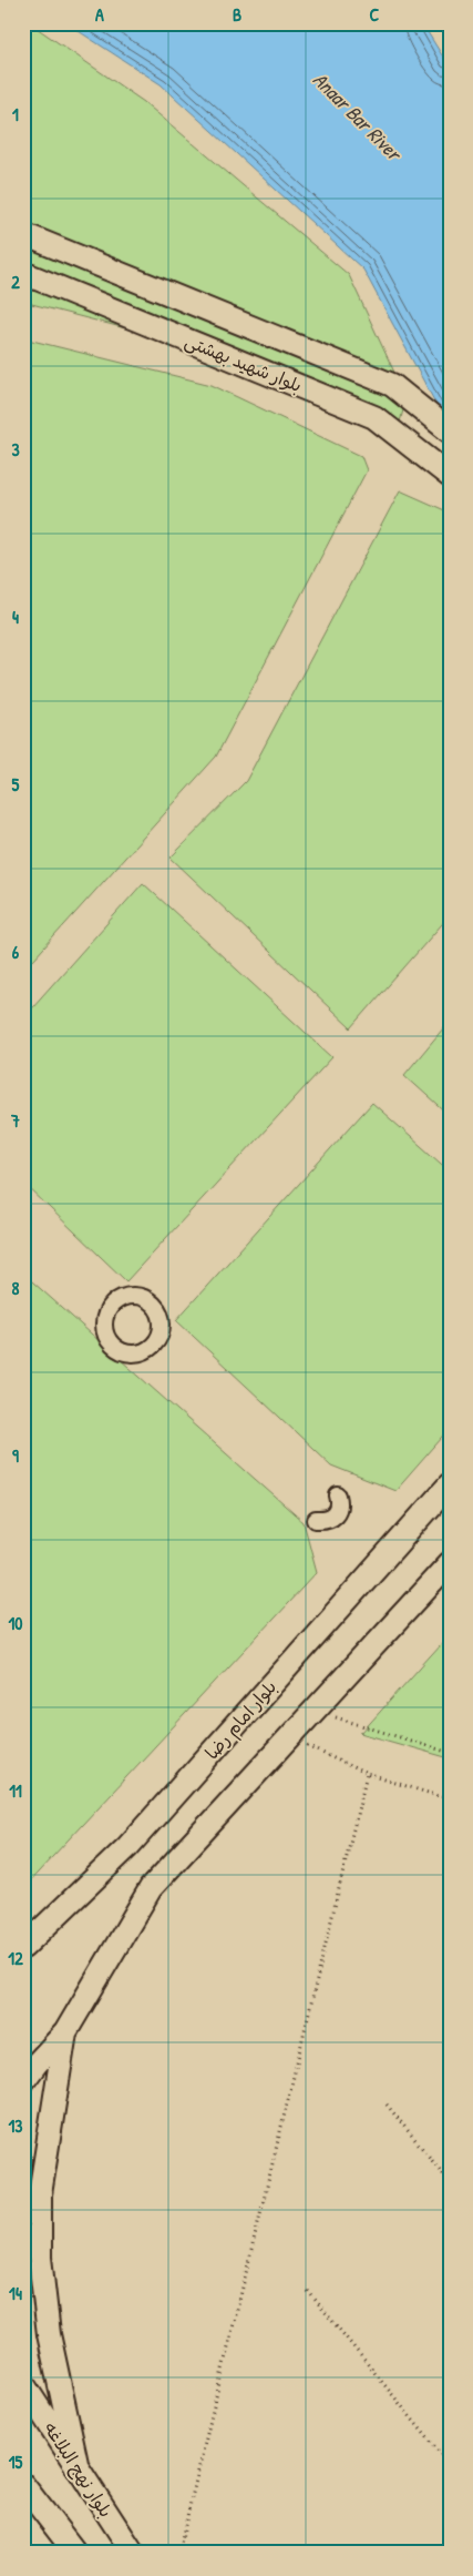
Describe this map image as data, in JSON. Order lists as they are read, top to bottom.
{
  "streets": {
    "main road": ["بلوار شهید بهشتی", "بلوار امام رضا", "بلوار نهج البلاغه"]
  },
  "water": ["Anaar Bar River"],
  "grid": {
    "columns": ["A", "B", "C"],
    "rows": [
      "1",
      "2",
      "3",
      "4",
      "5",
      "6",
      "7",
      "8",
      "9",
      "10",
      "11",
      "12",
      "13",
      "14",
      "15"
    ]
  }
}
